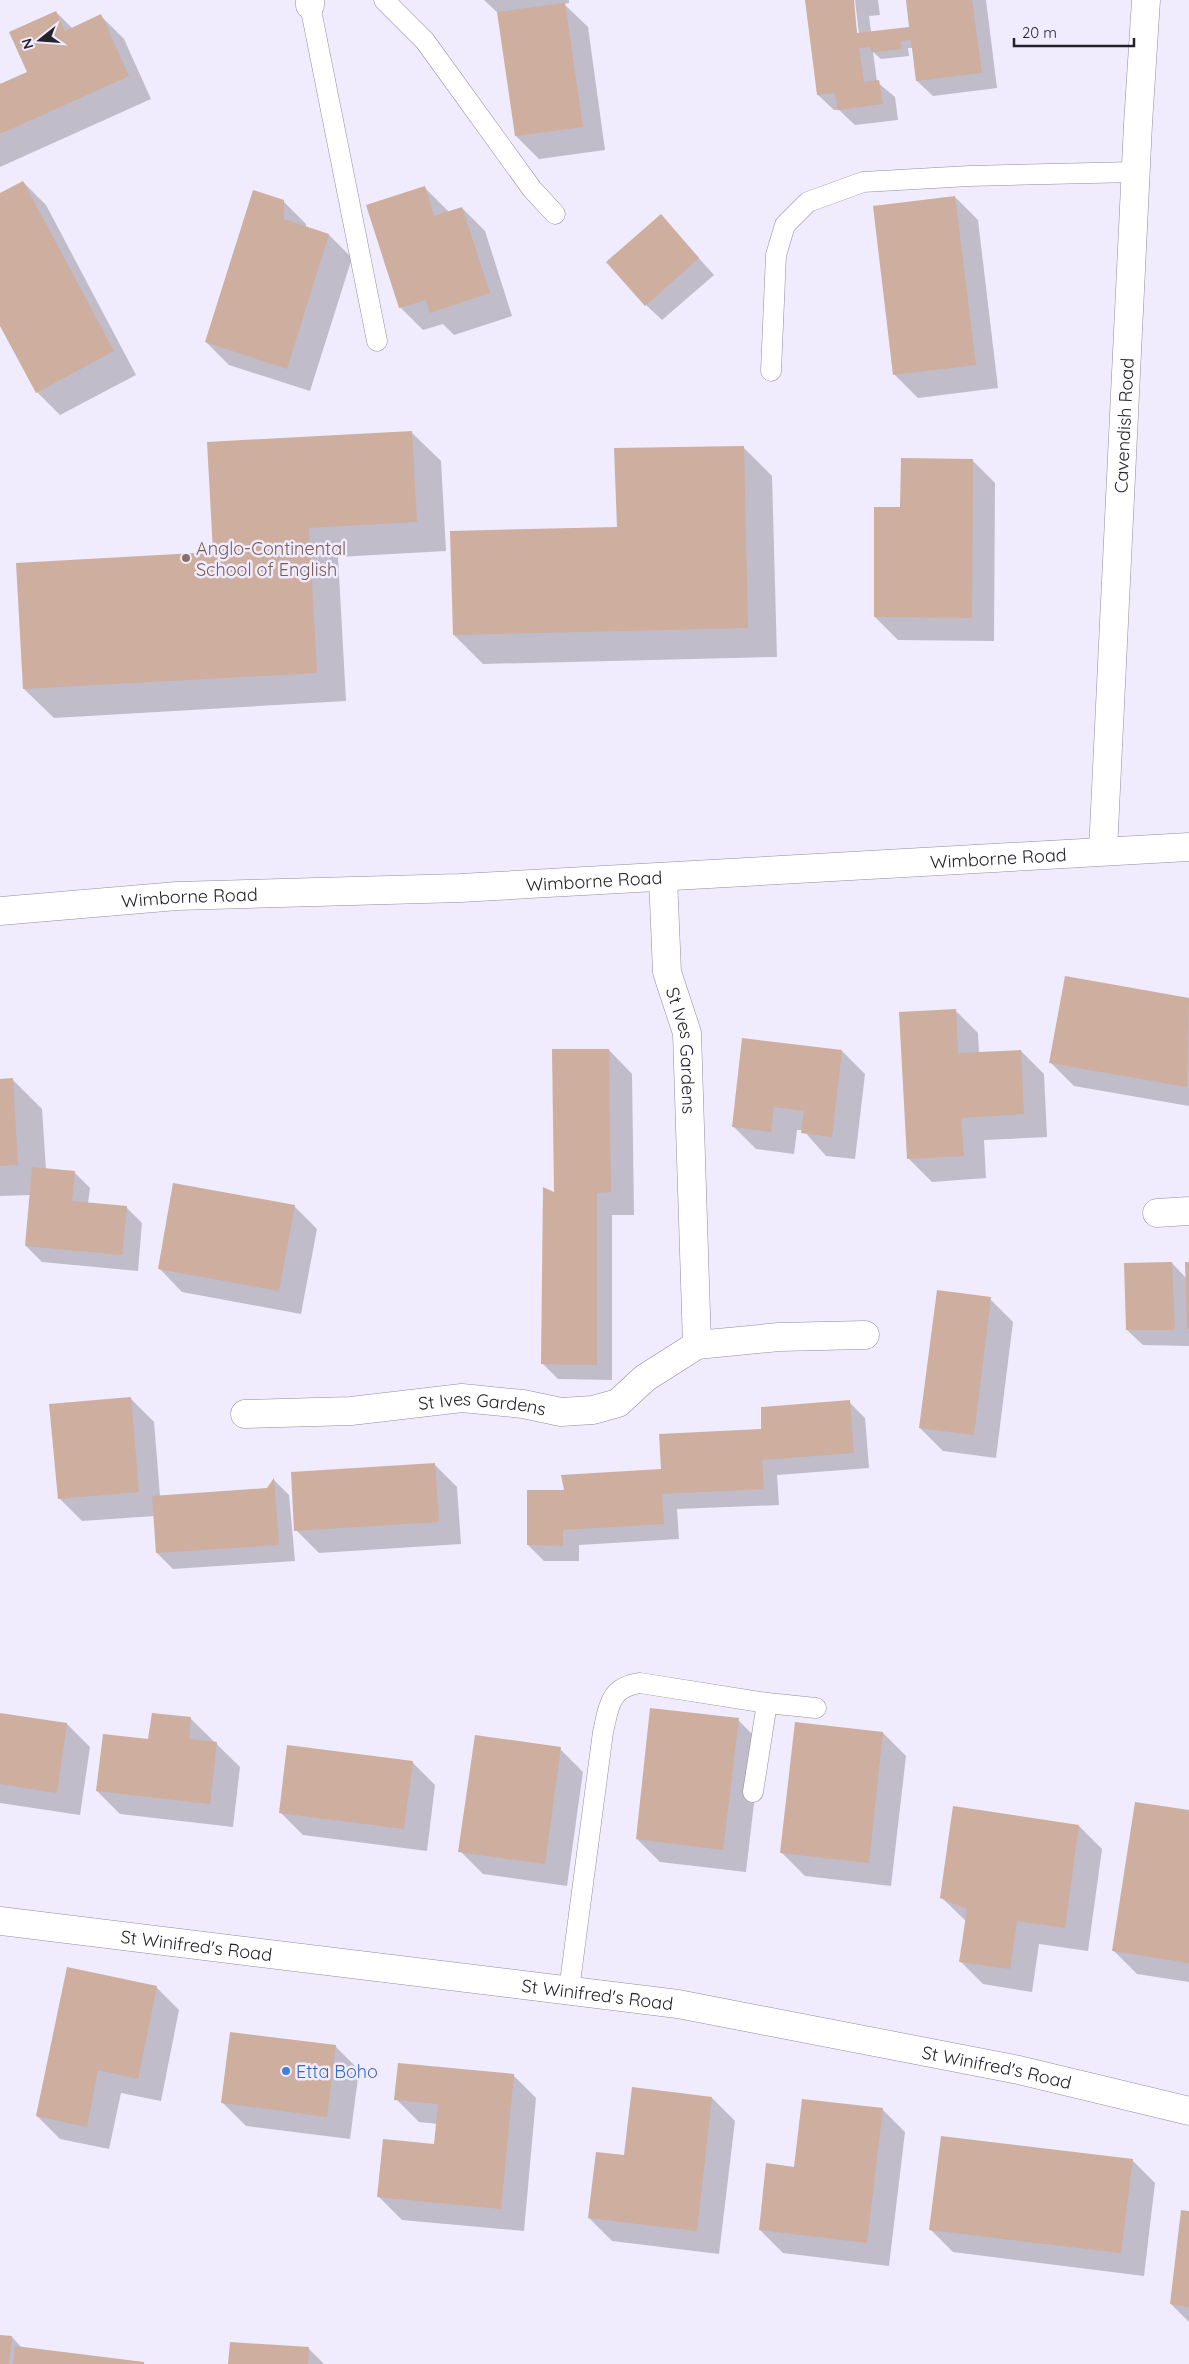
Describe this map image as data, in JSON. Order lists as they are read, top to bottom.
{
  "streets": {
    "street": [
      "Cavendish Road",
      "Wimborne Road",
      "St Ives Gardens",
      "St Winifred's Road"
    ]
  },
  "crossings": [
    ["Cavendish Road", "Wimborne Road"],
    ["Wimborne Road", "St Ives Gardens"]
  ],
  "places": ["Anglo-Continental School of English", "Etta Boho"],
  "scale_bar": "20 m",
  "north": "left"
}
